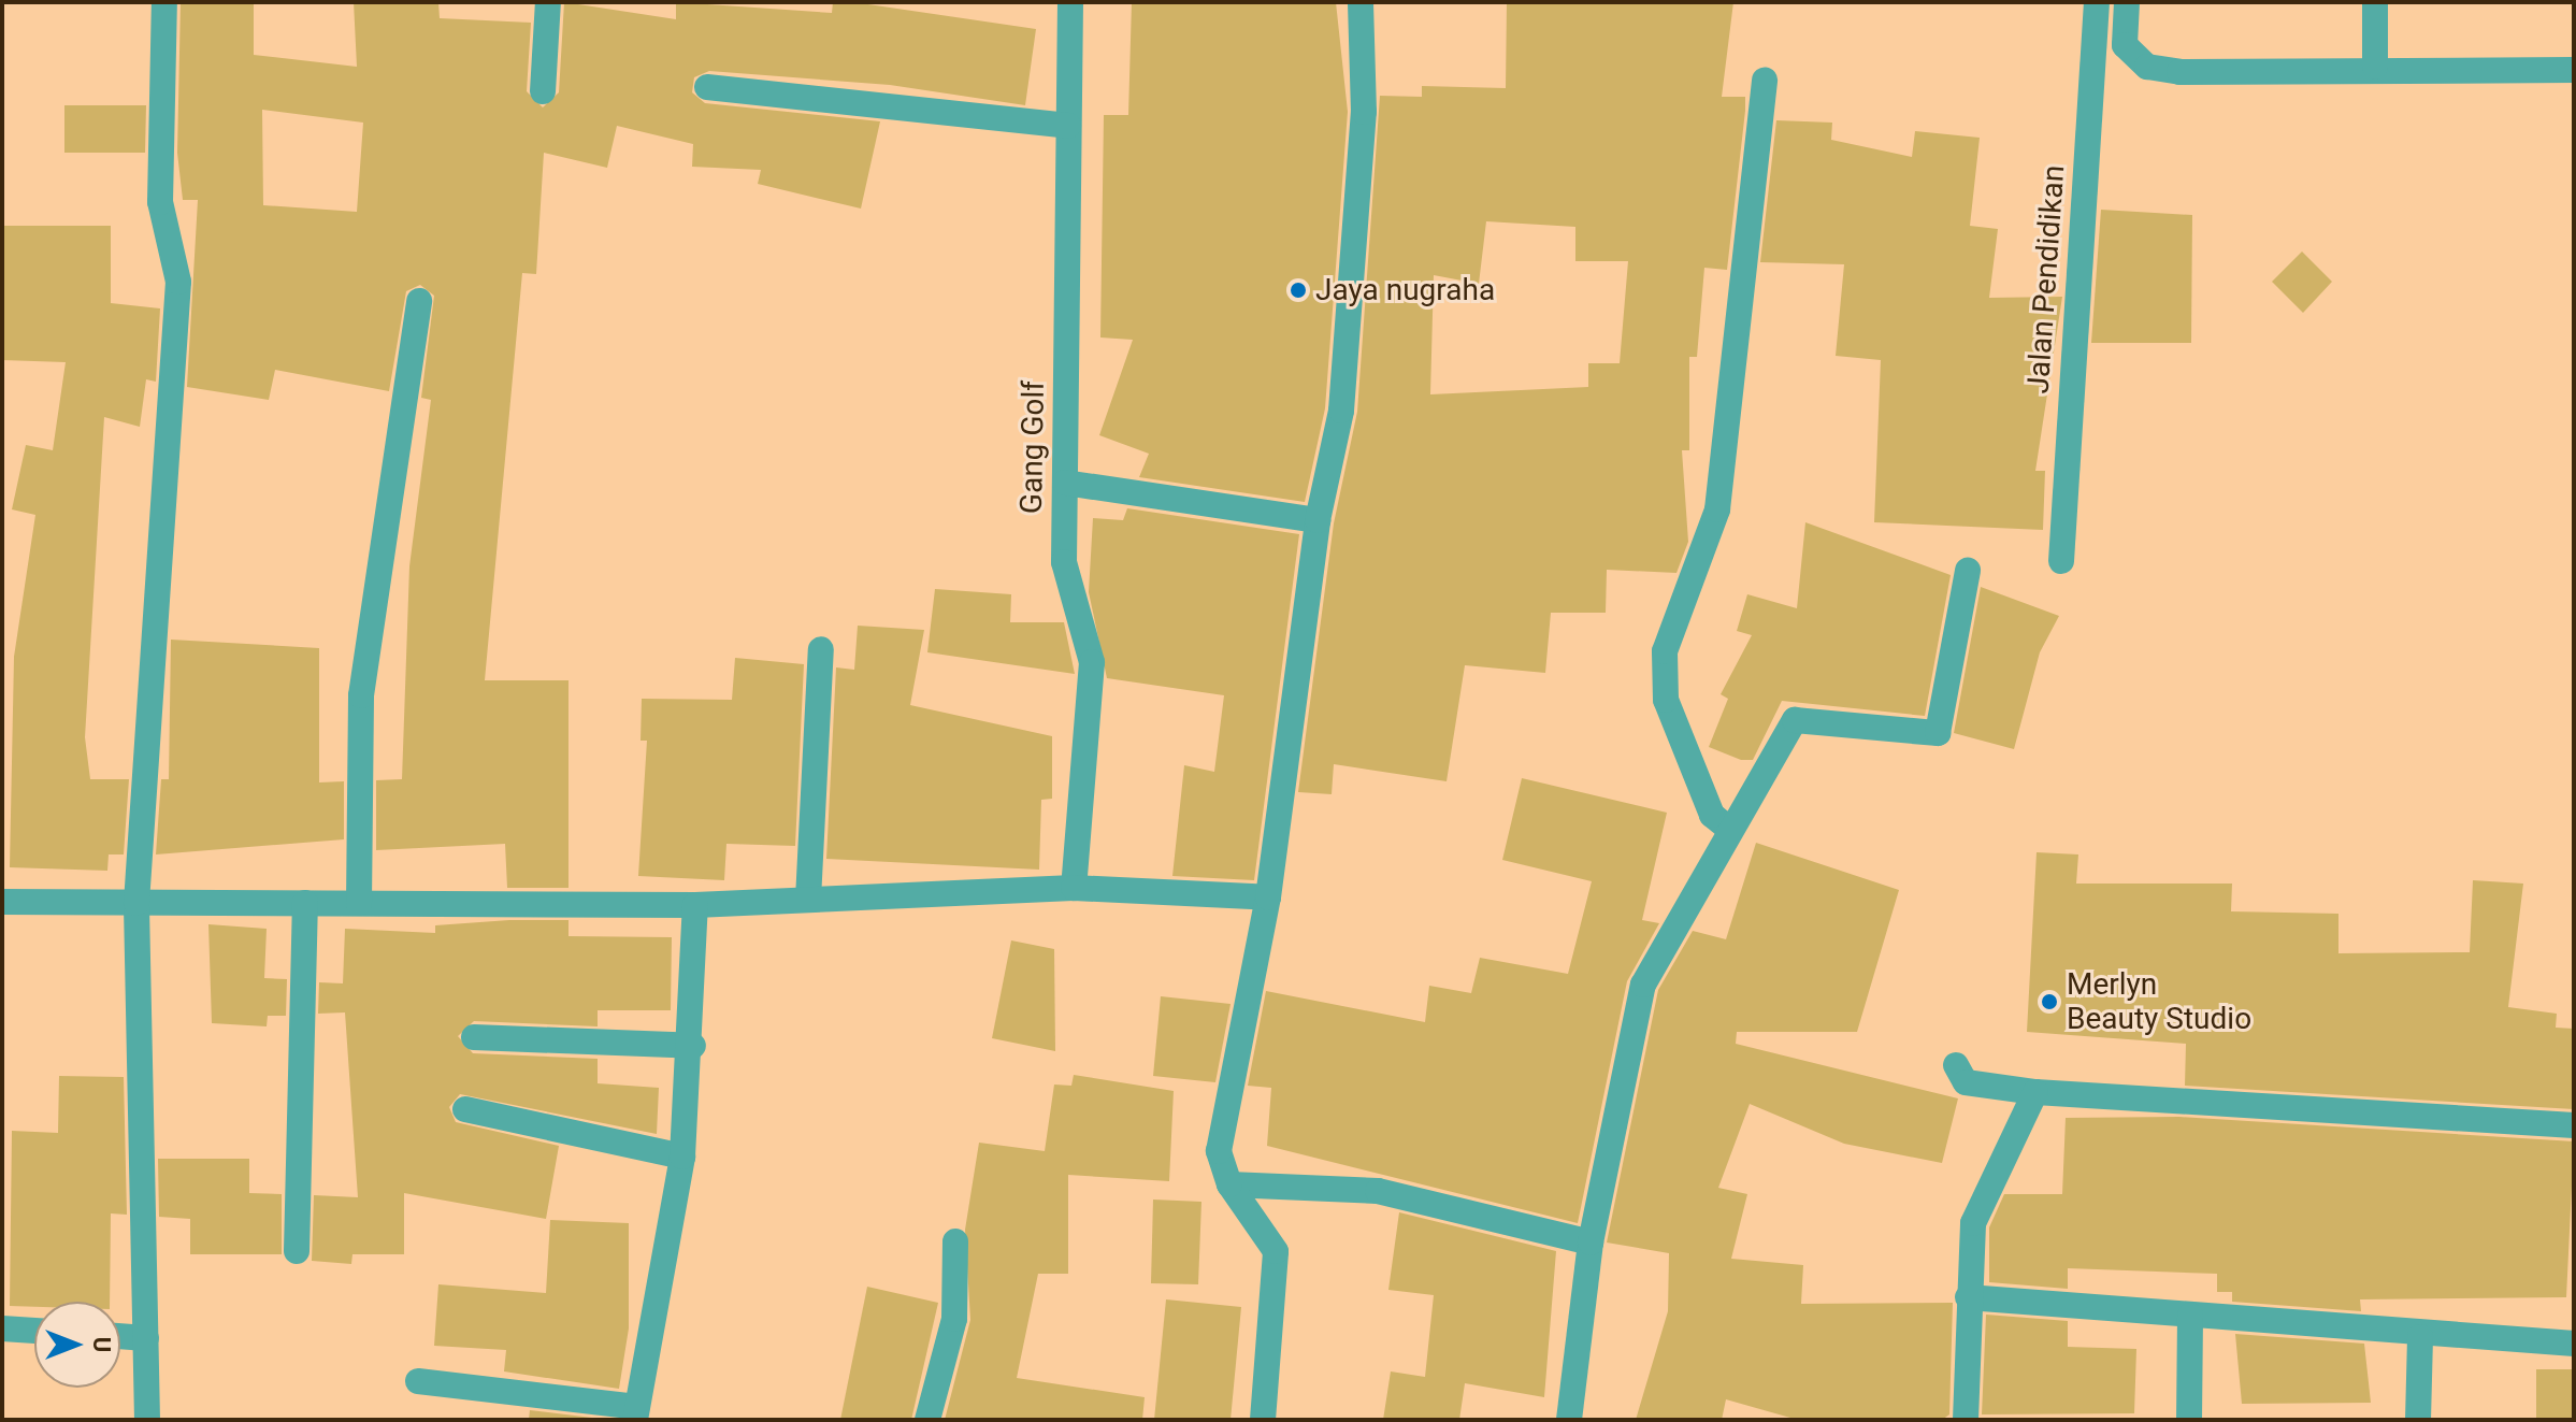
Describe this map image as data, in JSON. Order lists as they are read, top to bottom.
{
  "streets": {
    "street": ["Jalan Pendidikan", "Gang Golf"]
  },
  "places": ["Jaya nugraha", "Merlyn Beauty Studio"],
  "north": "right"
}
